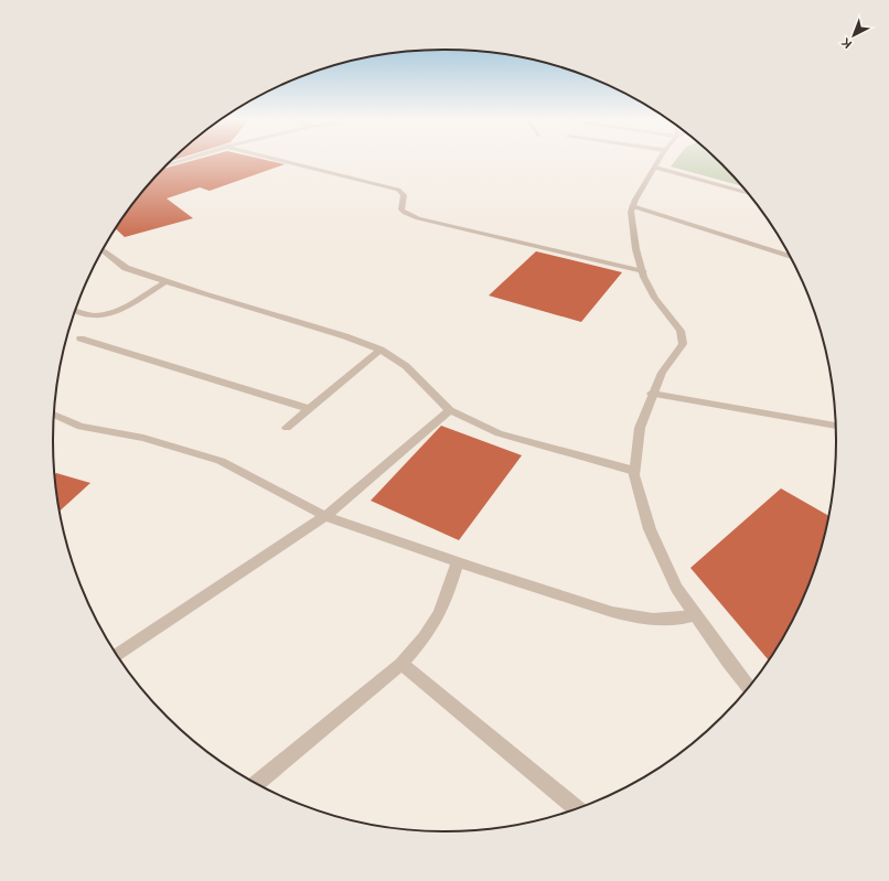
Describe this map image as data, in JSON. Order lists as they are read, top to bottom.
{
  "north": "bottom left"
}
